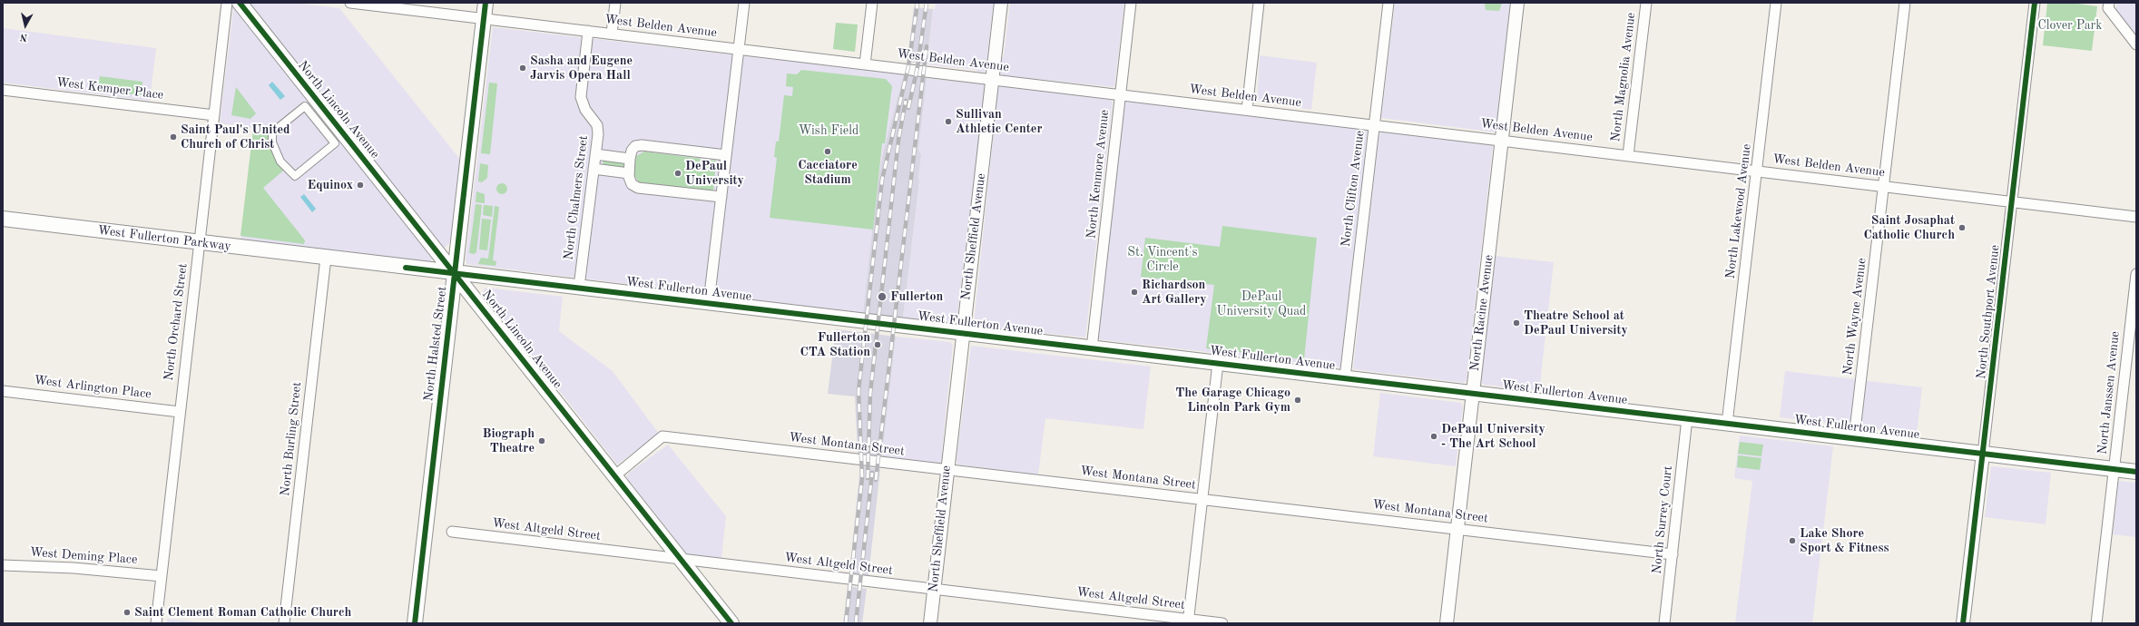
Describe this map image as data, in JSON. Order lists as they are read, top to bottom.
{
  "streets": {
    "main road": [
      "North Lincoln Avenue",
      "West Fullerton Parkway",
      "West Fullerton Avenue",
      "North Halsted Street"
    ],
    "street": [
      "West Belden Avenue",
      "North Magnolia Avenue",
      "West Kemper Place",
      "North Kenmore Avenue",
      "North Clifton Avenue",
      "North Chalmers Street",
      "North Lakewood Avenue",
      "North Sheffield Avenue",
      "North Southport Avenue",
      "North Racine Avenue",
      "North Wayne Avenue",
      "North Orchard Street",
      "West Arlington Place",
      "North Janssen Avenue",
      "North Burling Street",
      "West Montana Street",
      "North Surrey Court",
      "West Altgeld Street",
      "West Deming Place"
    ]
  },
  "crossings": [
    ["West Belden Avenue", "North Magnolia Avenue"],
    ["West Belden Avenue", "North Kenmore Avenue"],
    ["West Belden Avenue", "North Clifton Avenue"],
    ["West Belden Avenue", "North Chalmers Street"],
    ["West Belden Avenue", "North Lakewood Avenue"],
    ["West Belden Avenue", "North Sheffield Avenue"],
    ["West Belden Avenue", "North Southport Avenue"],
    ["West Belden Avenue", "North Racine Avenue"],
    ["West Belden Avenue", "North Wayne Avenue"],
    ["West Belden Avenue", "North Halsted Street"],
    ["West Kemper Place", "North Orchard Street"],
    ["North Lincoln Avenue", "West Fullerton Avenue"],
    ["North Lincoln Avenue", "North Halsted Street"],
    ["North Lincoln Avenue", "West Montana Street"],
    ["North Lincoln Avenue", "West Altgeld Street"],
    ["North Kenmore Avenue", "West Fullerton Avenue"],
    ["North Clifton Avenue", "West Fullerton Avenue"],
    ["North Chalmers Street", "West Fullerton Avenue"],
    ["North Lakewood Avenue", "West Fullerton Avenue"],
    ["North Sheffield Avenue", "West Fullerton Avenue"],
    ["North Sheffield Avenue", "West Montana Street"],
    ["North Sheffield Avenue", "West Altgeld Street"],
    ["West Fullerton Parkway", "West Fullerton Avenue"],
    ["West Fullerton Parkway", "North Orchard Street"],
    ["West Fullerton Parkway", "North Burling Street"],
    ["West Fullerton Avenue", "North Southport Avenue"],
    ["West Fullerton Avenue", "North Racine Avenue"],
    ["West Fullerton Avenue", "North Wayne Avenue"],
    ["West Fullerton Avenue", "North Halsted Street"],
    ["West Fullerton Avenue", "North Janssen Avenue"],
    ["West Fullerton Avenue", "North Burling Street"],
    ["West Fullerton Avenue", "North Surrey Court"],
    ["North Racine Avenue", "West Montana Street"],
    ["North Orchard Street", "West Arlington Place"],
    ["North Orchard Street", "West Deming Place"],
    ["West Montana Street", "North Surrey Court"]
  ],
  "parks": [
    "Clover Park",
    "Wish Field",
    "St. Vincent's Circle",
    "DePaul University Quad"
  ],
  "places": [
    "Sasha and Eugene Jarvis Opera Hall",
    "Sullivan Athletic Center",
    "Saint Paul's United Church of Christ",
    "Cacciatore Stadium",
    "DePaul University",
    "Equinox",
    "Saint Josaphat Catholic Church",
    "Richardson Art Gallery",
    "Fullerton",
    "Theatre School at DePaul University",
    "Fullerton CTA Station",
    "The Garage Chicago Lincoln Park Gym",
    "DePaul University - The Art School",
    "Biograph Theatre",
    "Lake Shore Sport & Fitness",
    "Saint Clement Roman Catholic Church"
  ],
  "north": "bottom"
}
